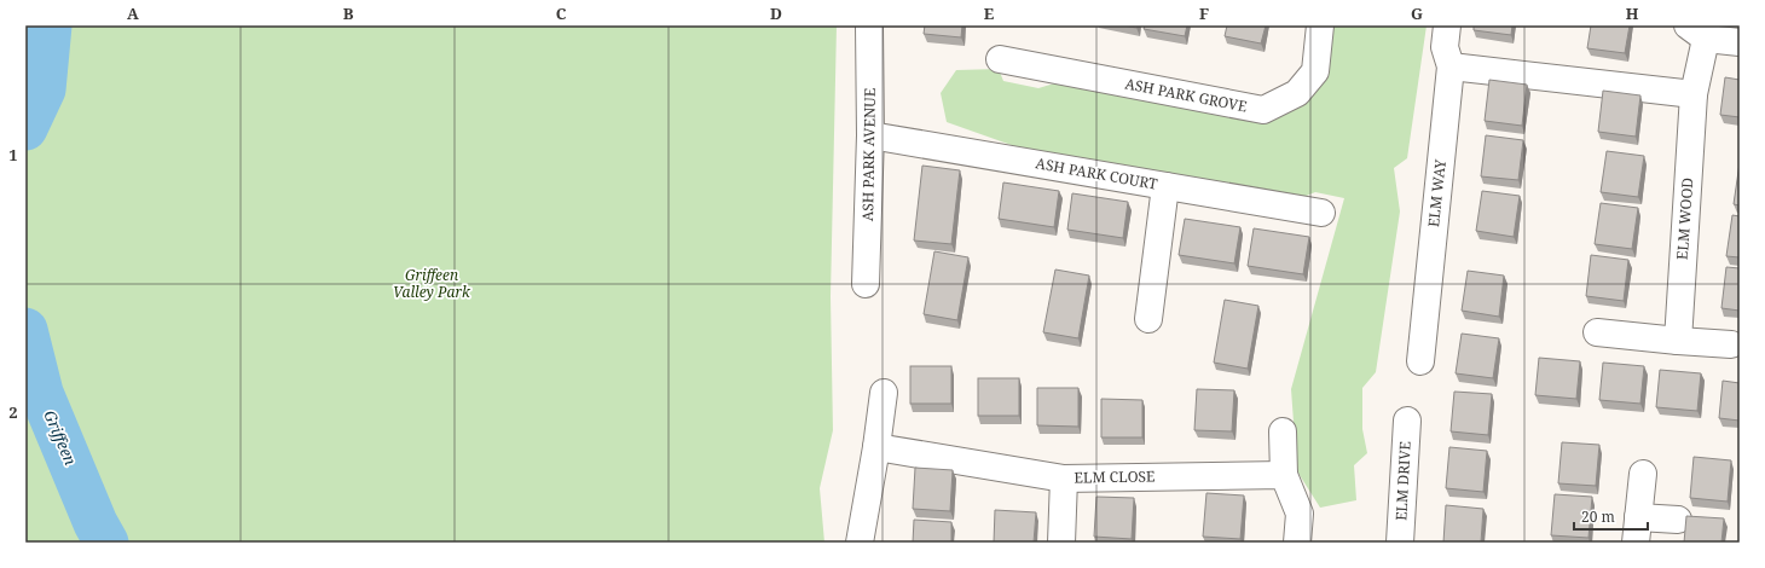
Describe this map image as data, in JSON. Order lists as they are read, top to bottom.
{
  "streets": {
    "street": [
      "ASH PARK GROVE",
      "ASH PARK AVENUE",
      "ASH PARK COURT",
      "ELM WAY",
      "ELM WOOD",
      "ELM CLOSE",
      "ELM DRIVE"
    ]
  },
  "crossings": [
    ["ASH PARK AVENUE", "ASH PARK COURT"]
  ],
  "water": ["Griffeen"],
  "parks": ["Griffeen Valley Park"],
  "scale_bar": "20 m",
  "grid": {
    "columns": [
      "A",
      "B",
      "C",
      "D",
      "E",
      "F",
      "G",
      "H"
    ],
    "rows": ["1", "2"]
  }
}
